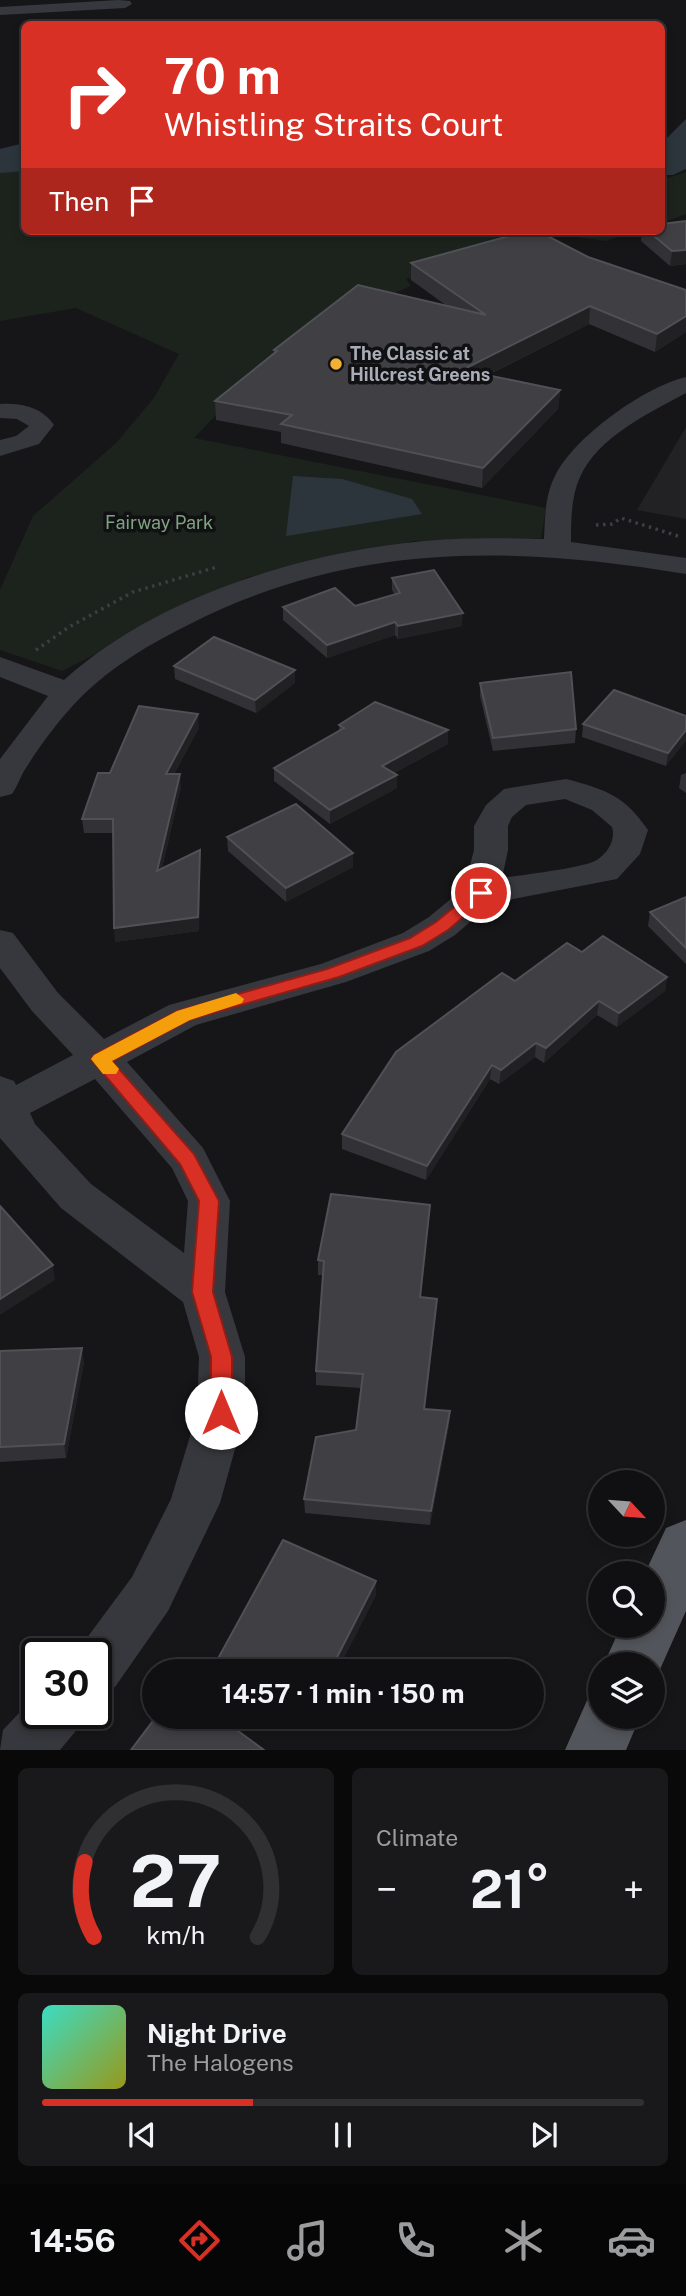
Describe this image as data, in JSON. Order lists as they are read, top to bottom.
{
  "parks": ["Fairway Park"],
  "places": ["The Classic at Hillcrest Greens"],
  "north": "bottom right",
  "page": {
    "turn": ["70 m", "Whistling Straits Court"],
    "then": "Then",
    "limit": "30",
    "trip": "14:57 · 1 min · 150 m",
    "tile": "Climate",
    "heat": ["−", "21°", "+"],
    "song": ["Night Drive", "The Halogens"],
    "tabs": "14:56",
    "gauge": ["27", "km/h"]
  }
}
